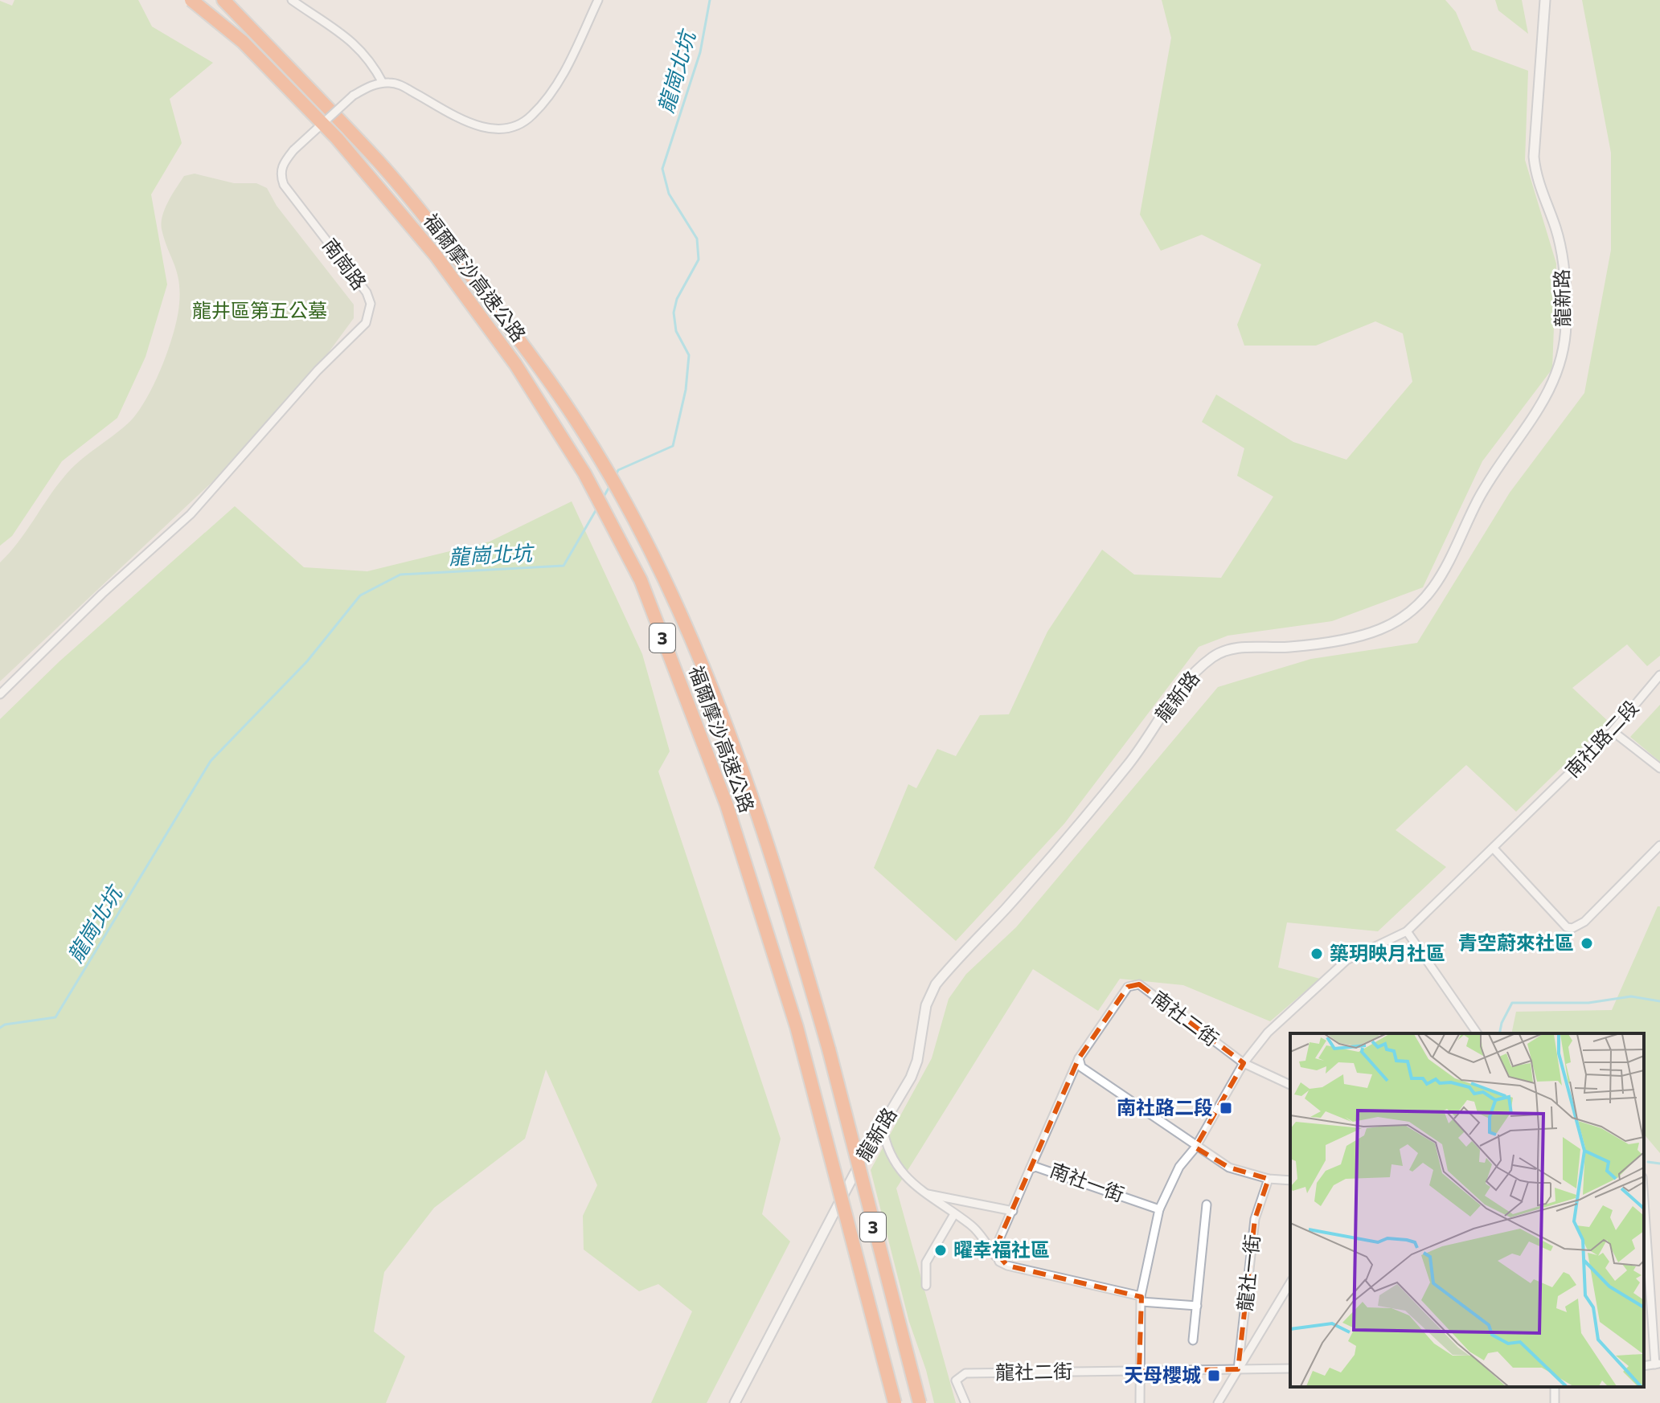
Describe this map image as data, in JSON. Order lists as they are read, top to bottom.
{
  "streets": {
    "highway": ["福爾摩沙高速公路", "3"],
    "street": [
      "南崗路",
      "龍新路",
      "南社路二段",
      "南社二街",
      "南社一街",
      "龍社一街",
      "龍社二街"
    ]
  },
  "crossings": [
    ["南社路二段", "南社二街"],
    ["南社路二段", "南社一街"],
    ["南社路二段", "龍社二街"],
    ["南社二街", "南社一街"],
    ["龍社一街", "龍社二街"]
  ],
  "water": ["龍崗北坑"],
  "parks": ["龍井區第五公墓"],
  "places": {
    "other": ["青空蔚來社區", "築玥映月社區", "曜幸福社區"],
    "transit": ["南社路二段", "天母櫻城"]
  }
}
